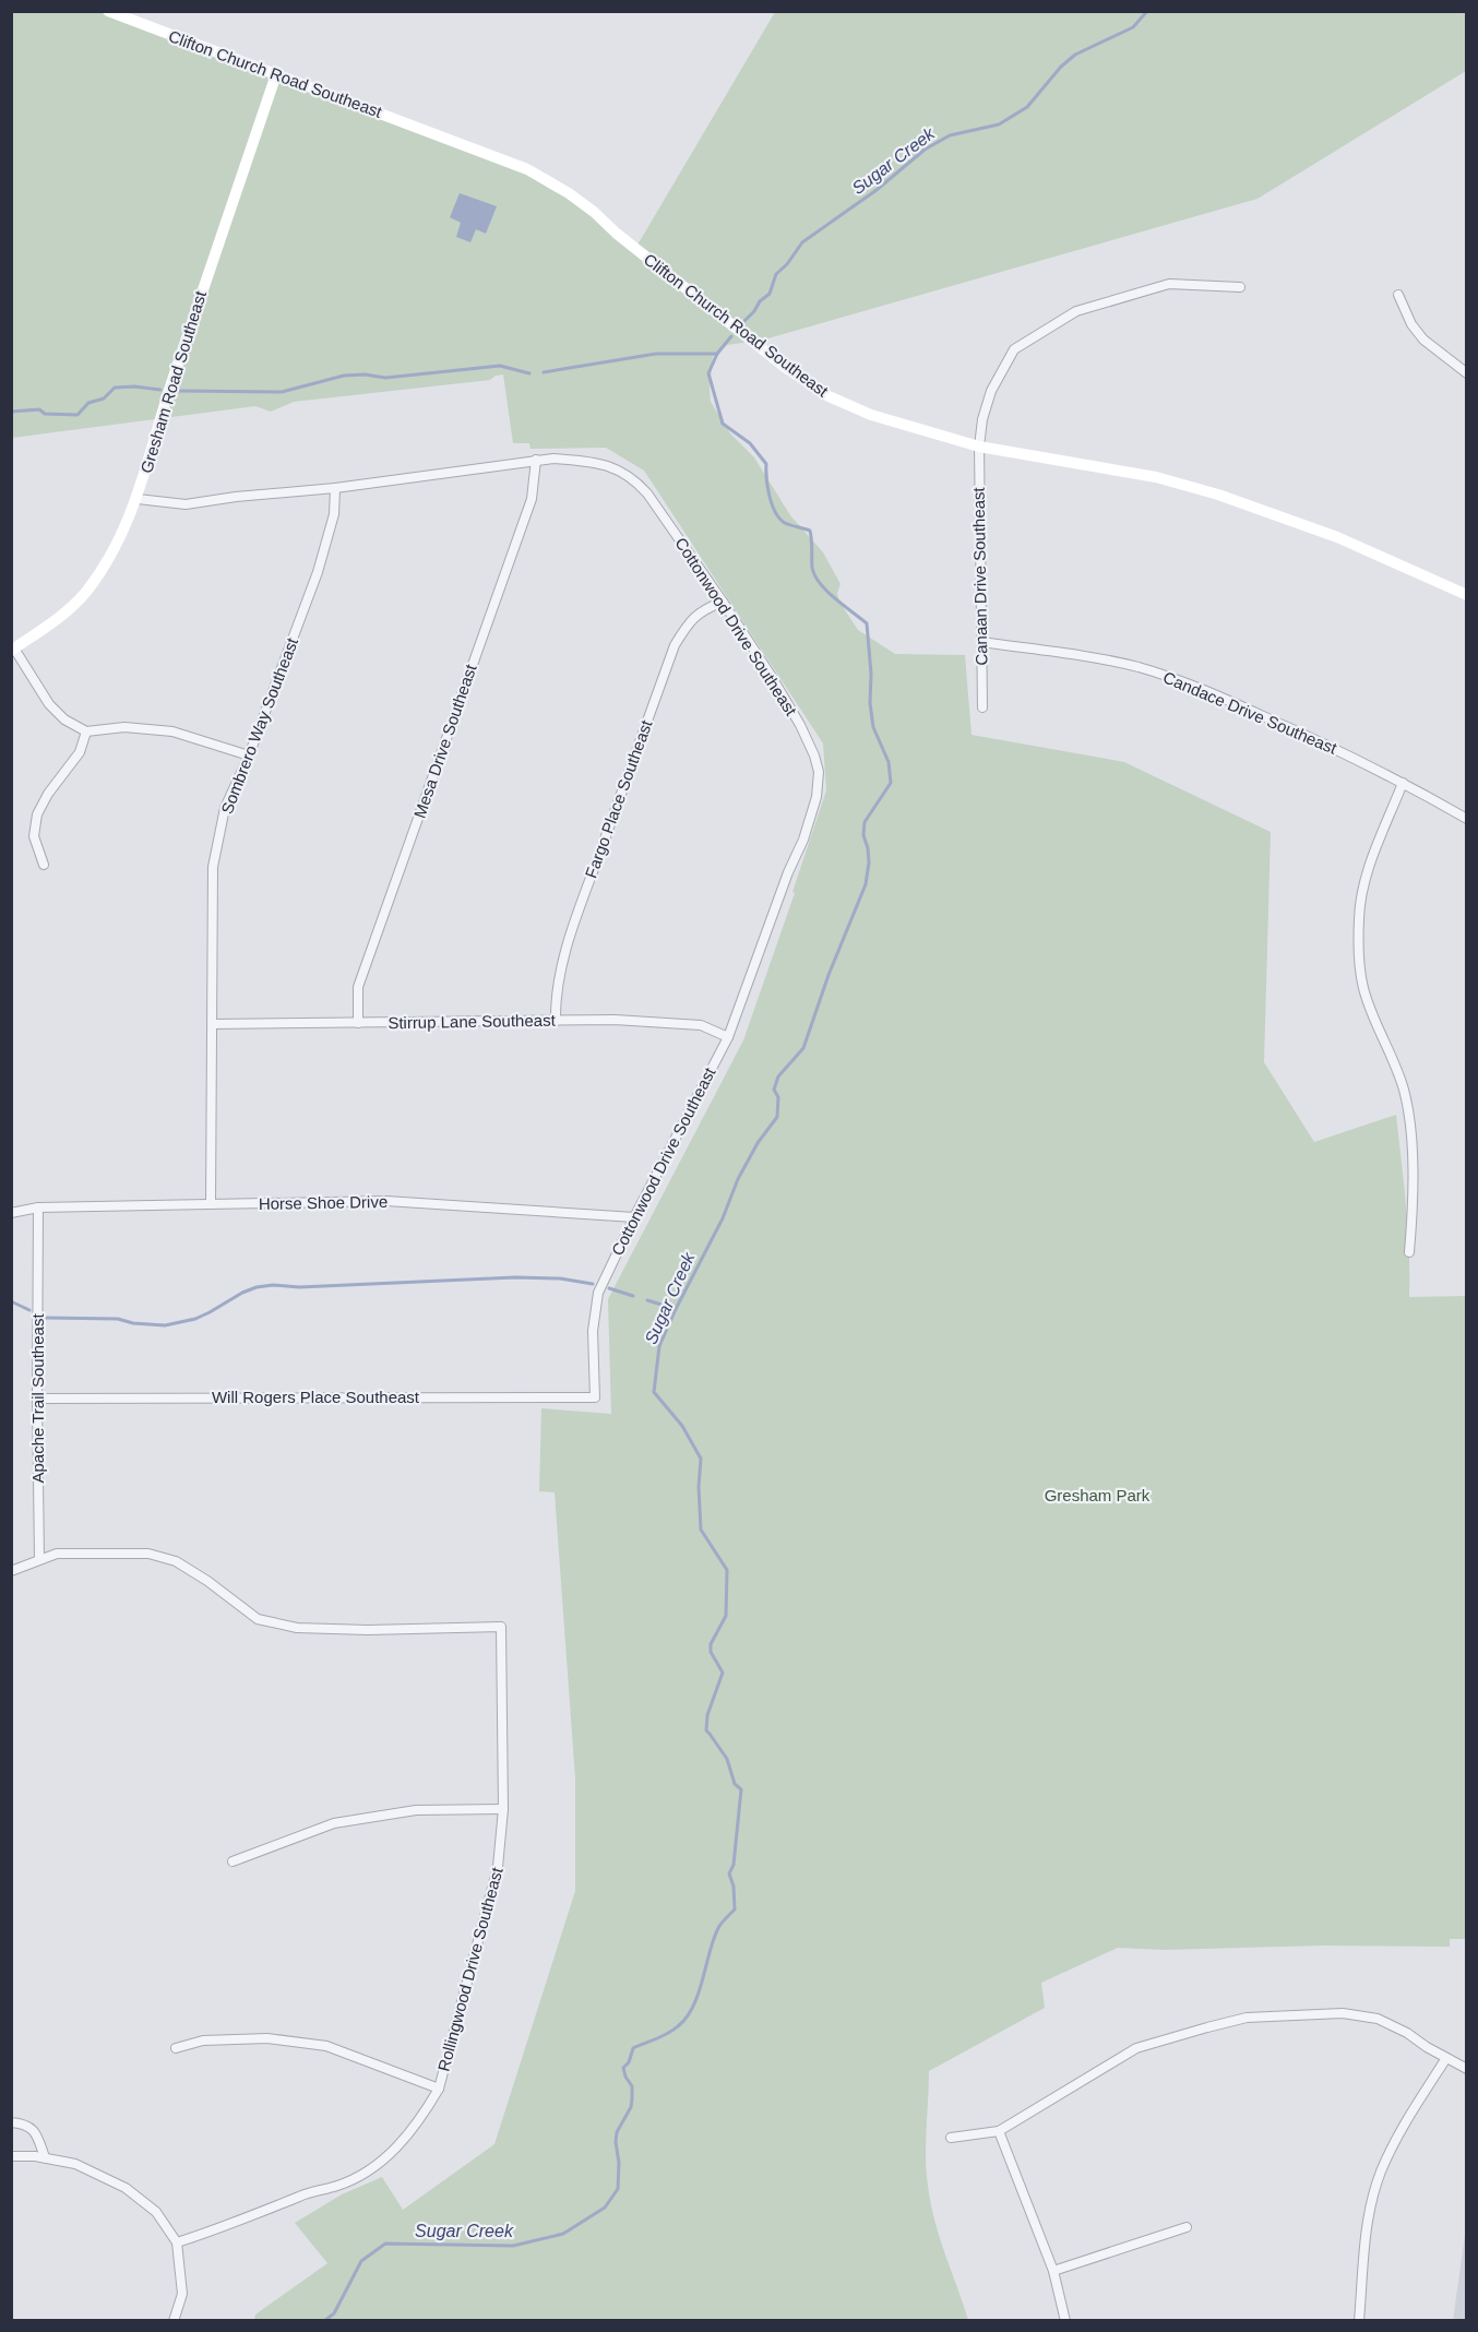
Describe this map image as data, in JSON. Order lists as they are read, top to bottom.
{
  "streets": {
    "street": [
      "Clifton Church Road Southeast",
      "Gresham Road Southeast",
      "Canaan Drive Southeast",
      "Cottonwood Drive Southeast",
      "Candace Drive Southeast",
      "Sombrero Way Southeast",
      "Mesa Drive Southeast",
      "Fargo Place Southeast",
      "Stirrup Lane Southeast",
      "Horse Shoe Drive",
      "Will Rogers Place Southeast",
      "Apache Trail Southeast",
      "Rollingwood Drive Southeast"
    ]
  },
  "crossings": [
    ["Clifton Church Road Southeast", "Gresham Road Southeast"],
    ["Clifton Church Road Southeast", "Canaan Drive Southeast"],
    ["Gresham Road Southeast", "Cottonwood Drive Southeast"],
    ["Canaan Drive Southeast", "Candace Drive Southeast"],
    ["Cottonwood Drive Southeast", "Sombrero Way Southeast"],
    ["Cottonwood Drive Southeast", "Mesa Drive Southeast"],
    ["Cottonwood Drive Southeast", "Fargo Place Southeast"],
    ["Cottonwood Drive Southeast", "Stirrup Lane Southeast"],
    ["Cottonwood Drive Southeast", "Horse Shoe Drive"],
    ["Cottonwood Drive Southeast", "Will Rogers Place Southeast"],
    ["Sombrero Way Southeast", "Stirrup Lane Southeast"],
    ["Sombrero Way Southeast", "Horse Shoe Drive"],
    ["Mesa Drive Southeast", "Stirrup Lane Southeast"],
    ["Fargo Place Southeast", "Stirrup Lane Southeast"],
    ["Horse Shoe Drive", "Apache Trail Southeast"],
    ["Will Rogers Place Southeast", "Apache Trail Southeast"],
    ["Apache Trail Southeast", "Rollingwood Drive Southeast"]
  ],
  "water": ["Sugar Creek"],
  "parks": ["Gresham Park"]
}
